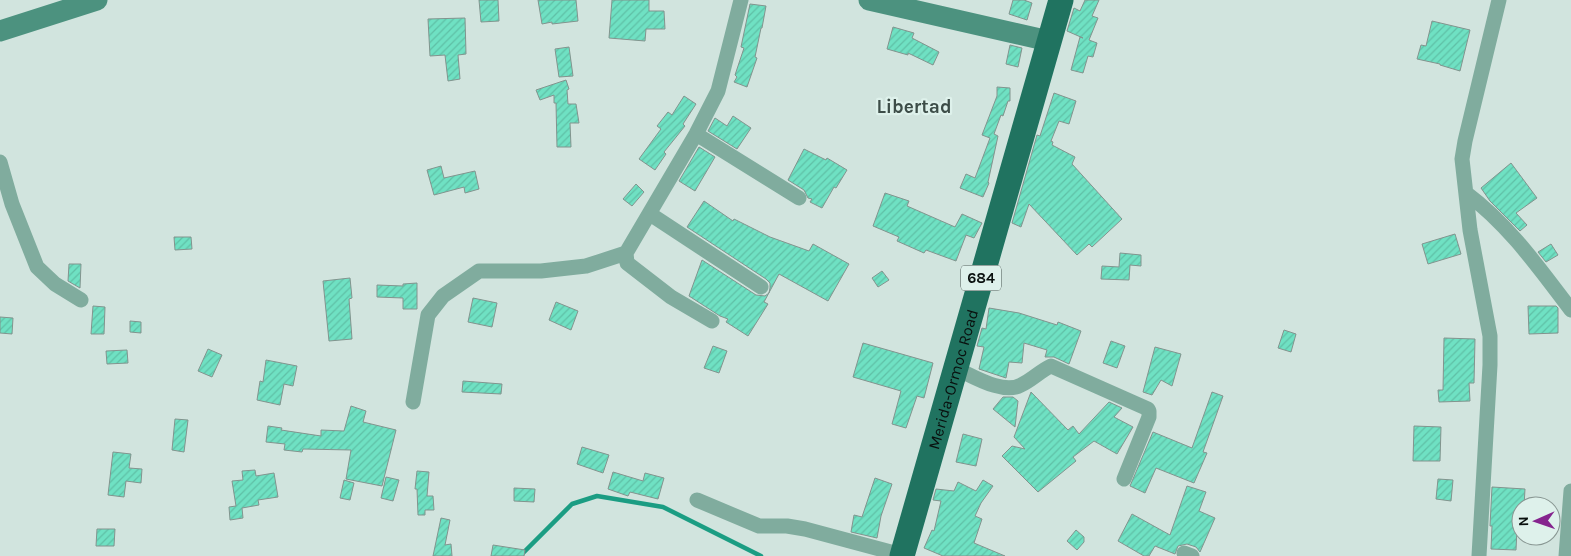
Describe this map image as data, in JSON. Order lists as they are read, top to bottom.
{
  "streets": {
    "highway": ["684", "Merida-Ormoc Road"]
  },
  "districts": ["Libertad"],
  "north": "left"
}
